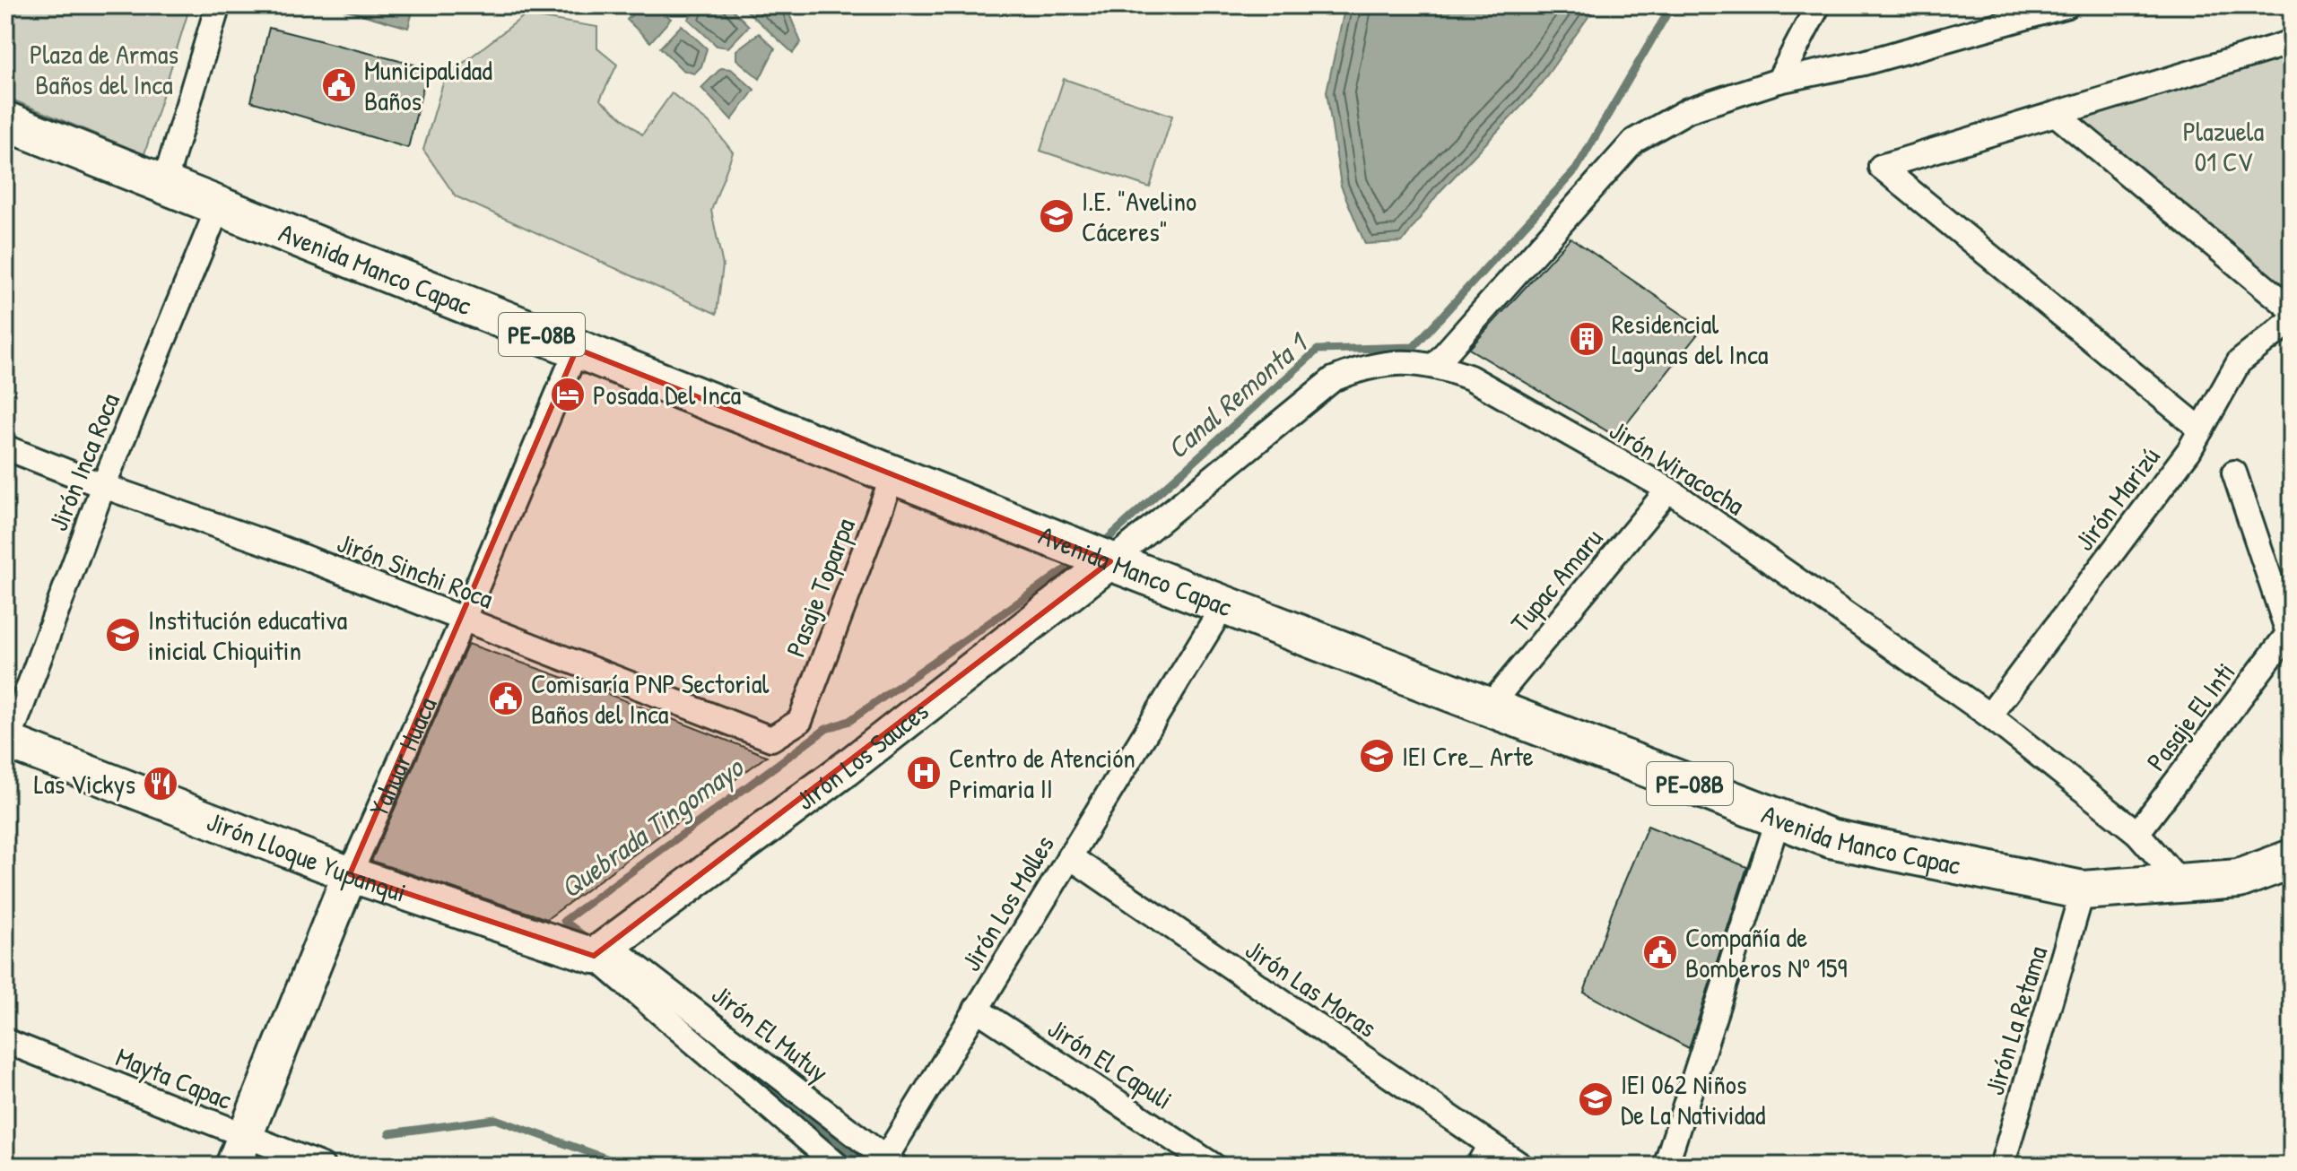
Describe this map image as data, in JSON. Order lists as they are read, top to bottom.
{
  "streets": {
    "main road": ["Avenida Manco Capac", "PE-08B"],
    "street": [
      "Jirón Inca Roca",
      "Jirón Wiracocha",
      "Jirón Marizú",
      "Jirón Sinchi Roca",
      "Tupac Amaru",
      "Pasaje Toparpa",
      "Pasaje El Inti",
      "Jirón Los Sauces",
      "Yahuar Huaca",
      "Jirón Lloque Yupanqui",
      "Jirón Los Molles",
      "Jirón Las Moras",
      "Jirón La Retama",
      "Jirón El Mutuy",
      "Jirón El Capuli",
      "Mayta Capac"
    ]
  },
  "crossings": [
    ["Avenida Manco Capac", "Jirón Inca Roca"],
    ["Avenida Manco Capac", "Jirón Wiracocha"],
    ["Avenida Manco Capac", "Tupac Amaru"],
    ["Avenida Manco Capac", "Pasaje Toparpa"],
    ["Avenida Manco Capac", "Jirón Los Sauces"],
    ["Avenida Manco Capac", "Yahuar Huaca"],
    ["Avenida Manco Capac", "Jirón Los Molles"],
    ["Avenida Manco Capac", "Jirón La Retama"],
    ["Jirón Inca Roca", "Jirón Sinchi Roca"],
    ["Jirón Inca Roca", "Jirón Lloque Yupanqui"],
    ["Jirón Wiracocha", "Jirón Marizú"],
    ["Jirón Wiracocha", "Tupac Amaru"],
    ["Jirón Wiracocha", "Pasaje El Inti"],
    ["Jirón Wiracocha", "Jirón Los Sauces"],
    ["Jirón Sinchi Roca", "Pasaje Toparpa"],
    ["Jirón Sinchi Roca", "Yahuar Huaca"],
    ["Jirón Los Sauces", "Jirón Lloque Yupanqui"],
    ["Jirón Los Sauces", "Jirón El Mutuy"],
    ["Yahuar Huaca", "Jirón Lloque Yupanqui"],
    ["Yahuar Huaca", "Mayta Capac"],
    ["Jirón Lloque Yupanqui", "Jirón El Mutuy"],
    ["Jirón Los Molles", "Jirón Las Moras"],
    ["Jirón Los Molles", "Jirón El Mutuy"],
    ["Jirón Los Molles", "Jirón El Capuli"]
  ],
  "water": ["Canal Remonta 1", "Quebrada Tingomayo"],
  "parks": ["Plaza de Armas Baños del Inca", "Plazuela 01 CV"],
  "places": {
    "public building": ["Municipalidad Baños", "Comisaría PNP Sectorial Baños del Inca", "Compañía de Bomberos Nº 159"],
    "school or university": [
      "I.E. \"Avelino Cáceres\"",
      "Institución educativa inicial Chiquitin",
      "IEI Cre_ Arte",
      "IEI 062 Niños De La Natividad"
    ],
    "building": ["Residencial Lagunas del Inca"],
    "hotel": ["Posada Del Inca"],
    "hospital": ["Centro de Atención Primaria II"],
    "restaurant": ["Las Vickys"]
  }
}
